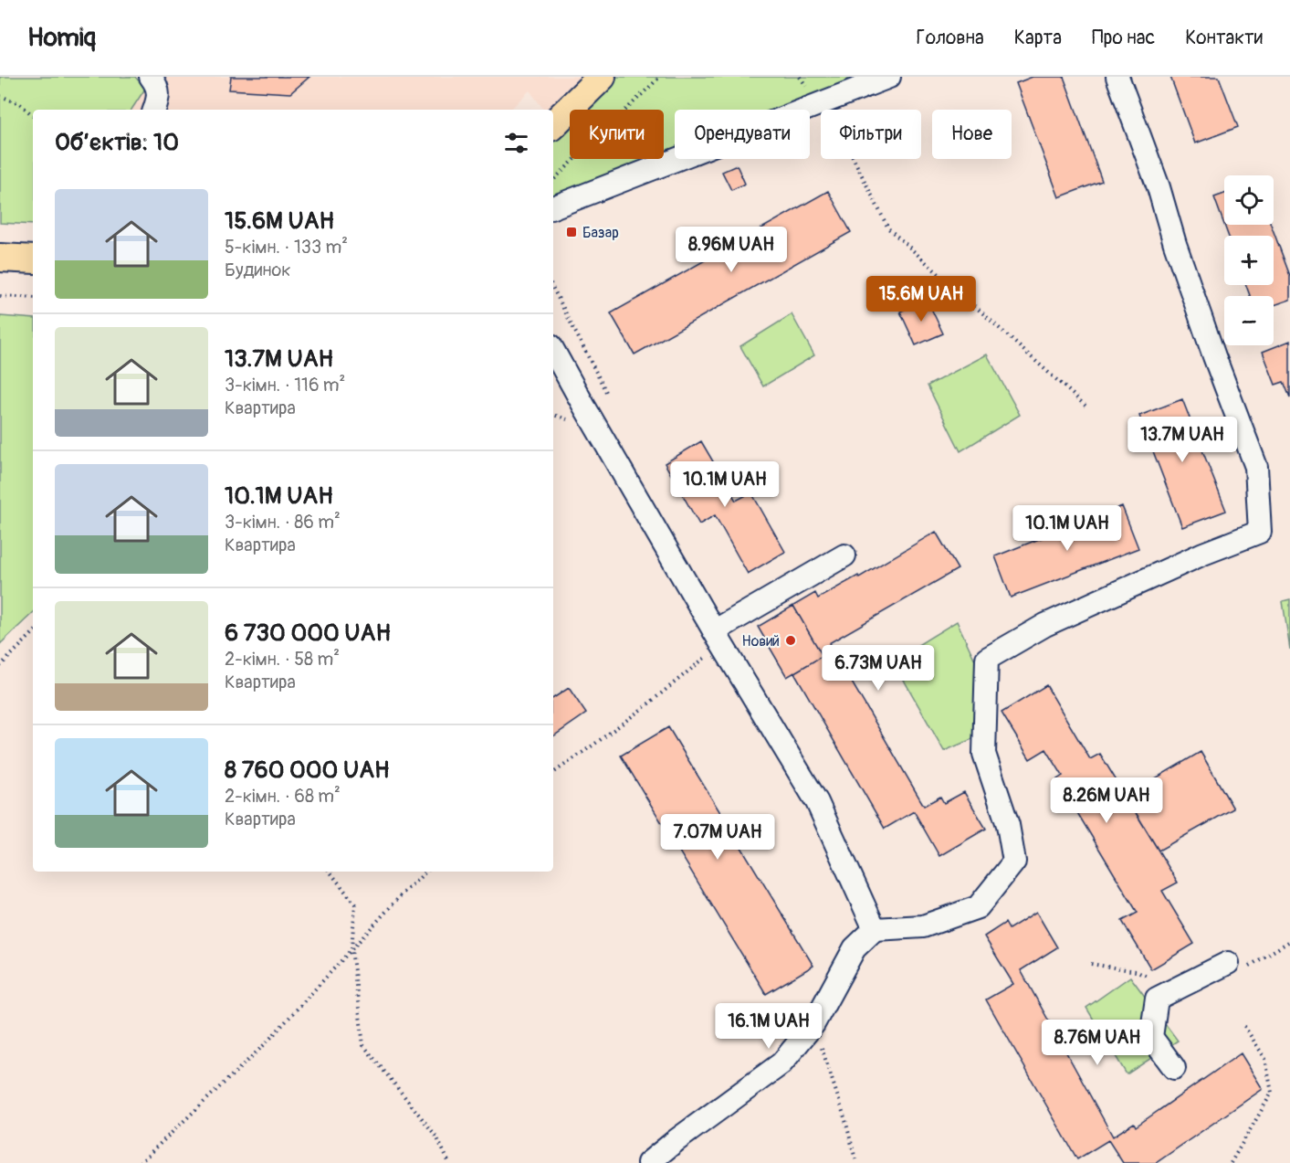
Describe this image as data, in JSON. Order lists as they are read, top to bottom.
{
  "places": {
    "transit": ["Базар"],
    "other": ["Новий"]
  },
  "page": {
    "header": "Homiq",
    "nav": [
      "Головна",
      "Карта",
      "Про нас",
      "Контакти"
    ],
    "chip": [
      "Купити",
      "Орендувати",
      "Фільтри",
      "Нове"
    ],
    "heading": "Об’єктів: 10",
    "map_buttons": ["+", "−"],
    "list": [
      {
        "name": "15.6M UAH",
        "note": "5-кімн. · 133 m² · Будинок"
      },
      {
        "name": "13.7M UAH",
        "note": "3-кімн. · 116 m² · Квартира"
      },
      {
        "name": "10.1M UAH",
        "note": "3-кімн. · 86 m² · Квартира"
      },
      {
        "name": "6 730 000 UAH",
        "note": "2-кімн. · 58 m² · Квартира"
      },
      {
        "name": "8 760 000 UAH",
        "note": "2-кімн. · 68 m² · Квартира"
      }
    ],
    "price": [
      "8.96M UAH",
      "15.6M UAH",
      "13.7M UAH",
      "10.1M UAH",
      "10.1M UAH",
      "6.73M UAH",
      "8.26M UAH",
      "7.07M UAH",
      "16.1M UAH",
      "8.76M UAH"
    ]
  }
}
